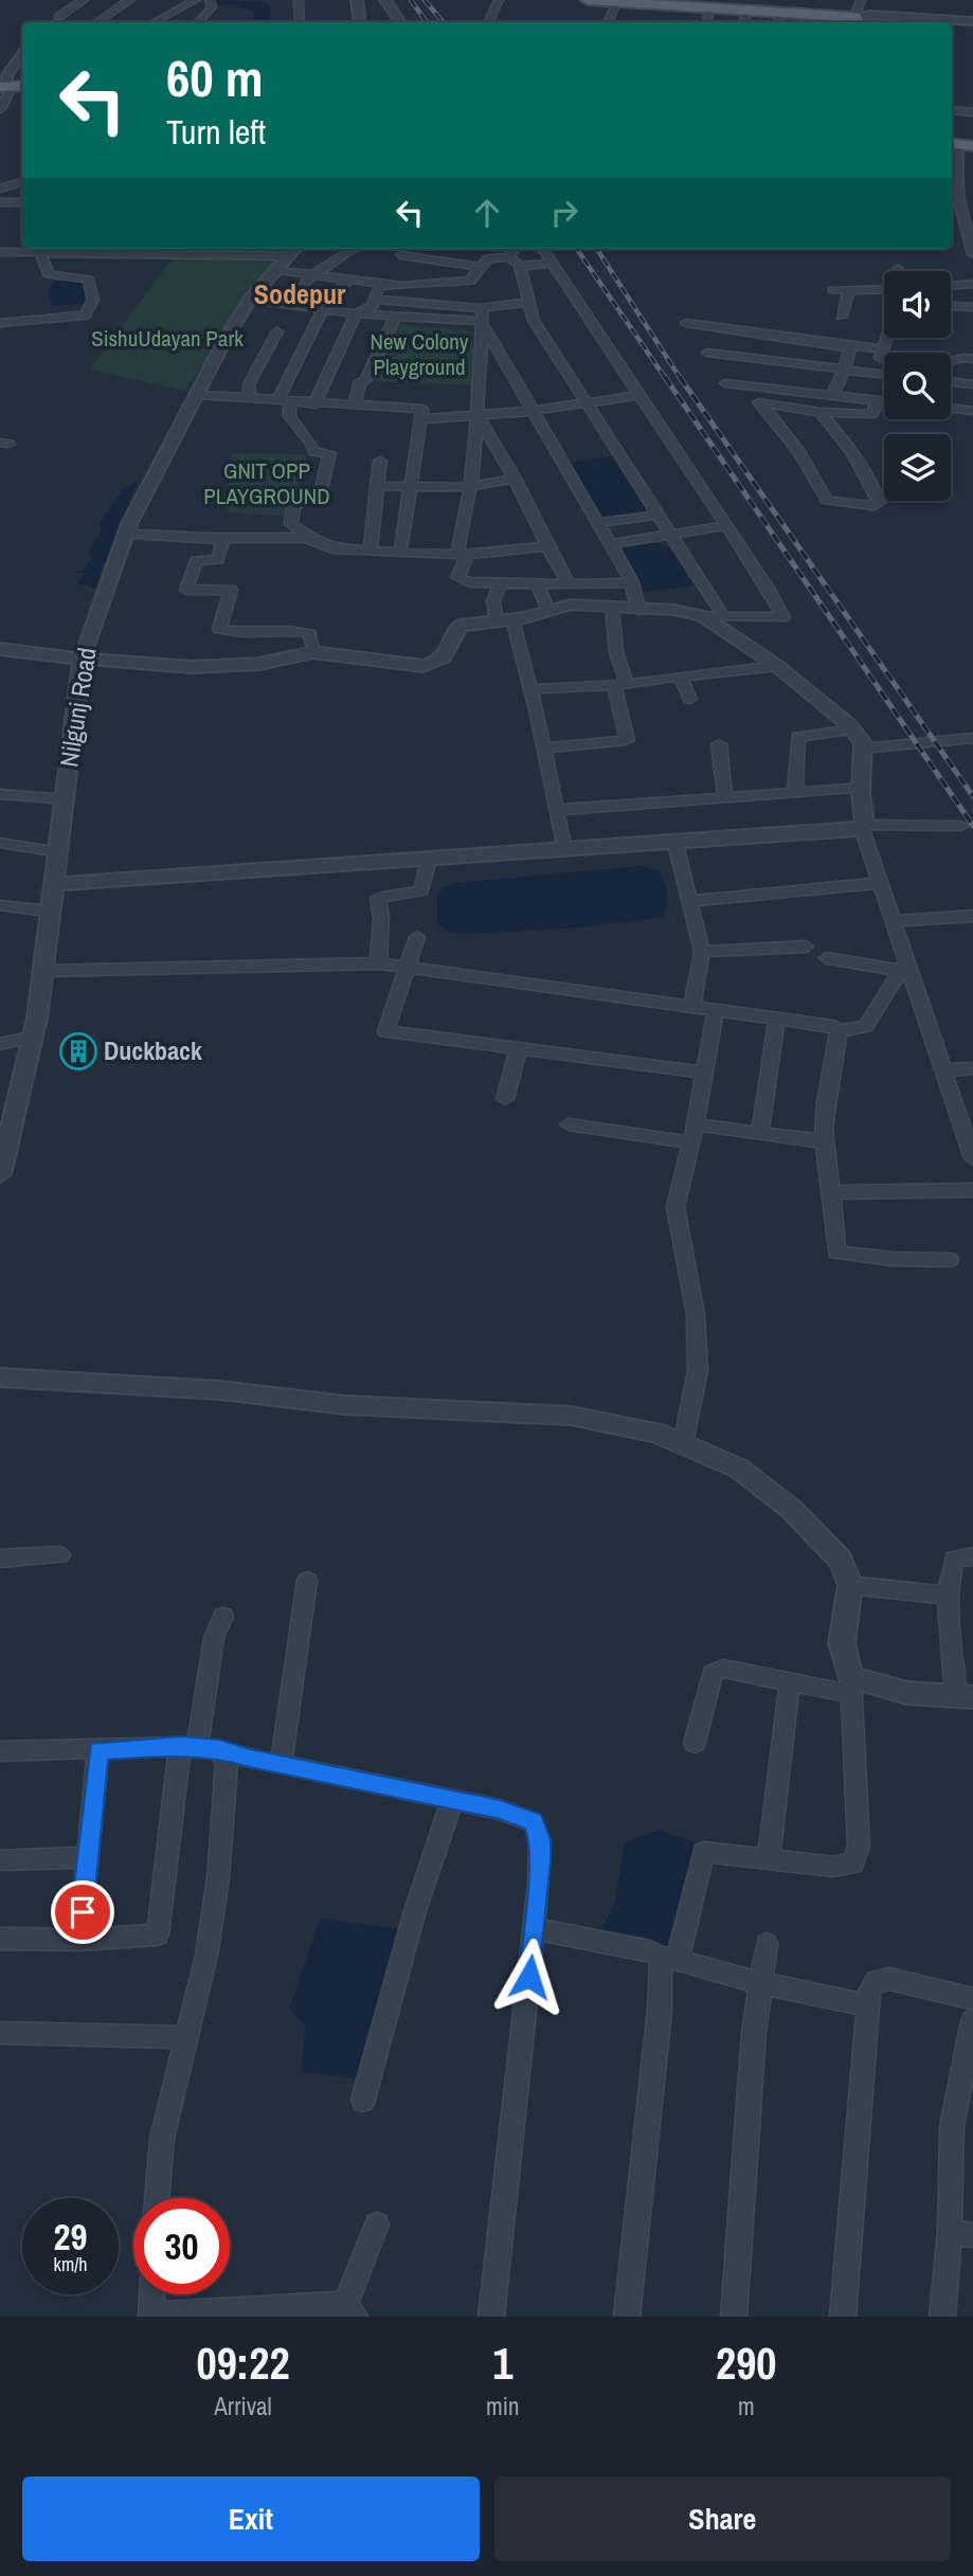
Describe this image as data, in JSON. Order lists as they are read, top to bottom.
{
  "streets": {
    "street": ["Nilgunj Road"]
  },
  "districts": ["Sodepur"],
  "parks": ["SishuUdayan Park", "New Colony Playground", "GNIT OPP PLAYGROUND"],
  "places": {
    "building": ["Duckback"]
  },
  "page": {
    "turn": ["60 m", "Turn left"],
    "speed": "29 km/h",
    "limit": "30",
    "eta": [
      "09:22",
      "Arrival",
      "1",
      "min",
      "290",
      "m"
    ],
    "buttons": ["Exit", "Share"]
  }
}
